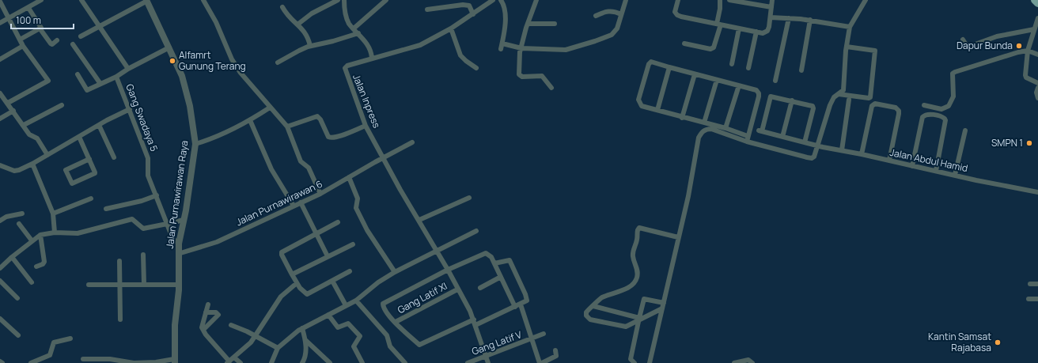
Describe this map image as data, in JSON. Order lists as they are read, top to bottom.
{
  "streets": {
    "street": [
      "Jalan Inpress",
      "Gang Swadaya 5",
      "Jalan Abdul Hamid",
      "Jalan Purnawirawan Raya",
      "Jalan Purnawirawan 6",
      "Gang Latif XI",
      "Gang Latif V"
    ]
  },
  "crossings": [
    ["Jalan Inpress", "Jalan Purnawirawan 6"],
    ["Jalan Inpress", "Gang Latif XI"],
    ["Jalan Inpress", "Gang Latif V"],
    ["Gang Swadaya 5", "Jalan Purnawirawan Raya"],
    ["Jalan Purnawirawan Raya", "Jalan Purnawirawan 6"]
  ],
  "places": [
    "Dapur Bunda",
    "Alfamrt Gunung Terang",
    "SMPN 1",
    "Kantin Samsat Rajabasa"
  ],
  "scale_bar": "100 m"
}
